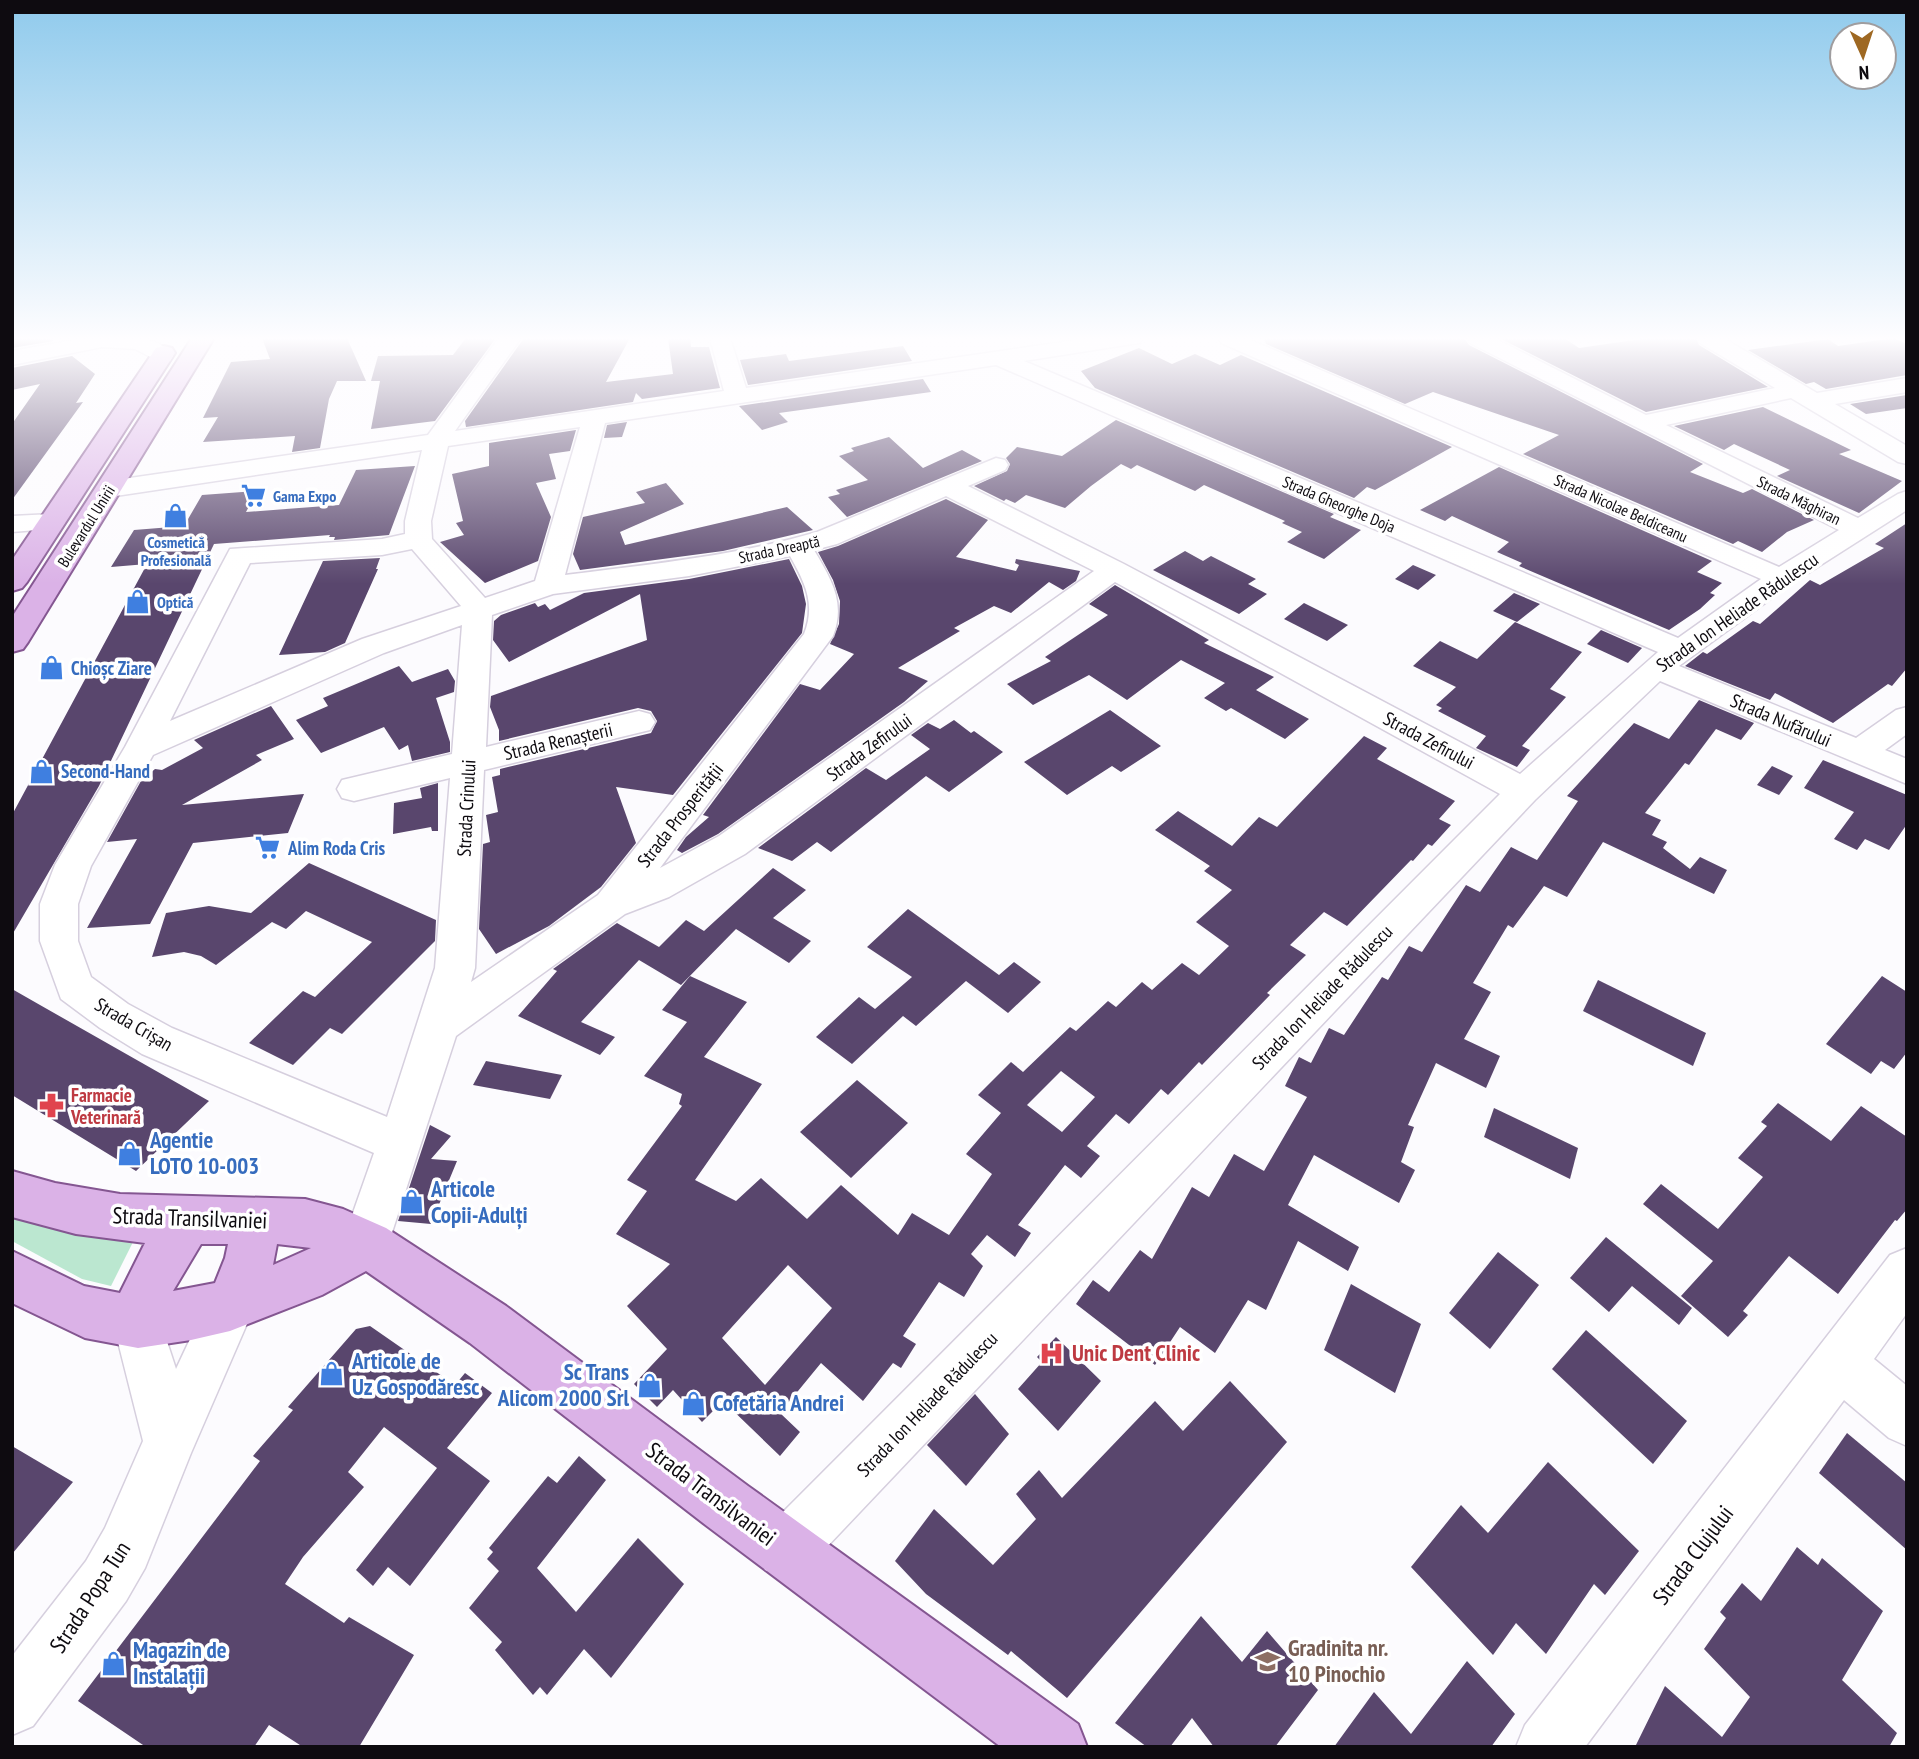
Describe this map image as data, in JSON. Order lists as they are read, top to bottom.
{
  "streets": {
    "main road": ["Bulevardul Unirii", "Strada Transilvaniei"],
    "street": [
      "Strada Măghiran",
      "Strada Gheorghe Doja",
      "Strada Nicolae Beldiceanu",
      "Strada Dreaptă",
      "Strada Ion Heliade Rădulescu",
      "Strada Nufărului",
      "Strada Zefirului",
      "Strada Renașterii",
      "Strada Crinului",
      "Strada Prosperității",
      "Strada Crișan",
      "Strada Clujului",
      "Strada Popa Tun"
    ]
  },
  "crossings": [
    ["Strada Măghiran", "Strada Ion Heliade Rădulescu"],
    ["Strada Gheorghe Doja", "Strada Ion Heliade Rădulescu"],
    ["Strada Gheorghe Doja", "Strada Nufărului"],
    ["Strada Nicolae Beldiceanu", "Strada Ion Heliade Rădulescu"],
    ["Strada Dreaptă", "Strada Zefirului"],
    ["Strada Dreaptă", "Strada Prosperității"],
    ["Strada Ion Heliade Rădulescu", "Strada Nufărului"],
    ["Strada Ion Heliade Rădulescu", "Strada Zefirului"],
    ["Strada Ion Heliade Rădulescu", "Strada Transilvaniei"],
    ["Strada Zefirului", "Strada Prosperității"],
    ["Strada Renașterii", "Strada Crinului"],
    ["Strada Crinului", "Strada Prosperității"],
    ["Strada Crinului", "Strada Crișan"],
    ["Strada Crinului", "Strada Transilvaniei"]
  ],
  "places": {
    "supermarket": ["Gama Expo", "Alim Roda Cris"],
    "shop": [
      "Cosmetică Profesională",
      "Optică",
      "Chioșc Ziare",
      "Second-Hand",
      "Agentie LOTO 10-003",
      "Articole Copii-Adulți",
      "Articole de Uz Gospodăresc",
      "Sc Trans Alicom 2000 Srl",
      "Cofetăria Andrei",
      "Magazin de Instalații"
    ],
    "pharmacy": ["Farmacie Veterinară"],
    "hospital": ["Unic Dent Clinic"],
    "school or university": ["Gradinita nr. 10 Pinochio"]
  },
  "north": "bottom"
}
